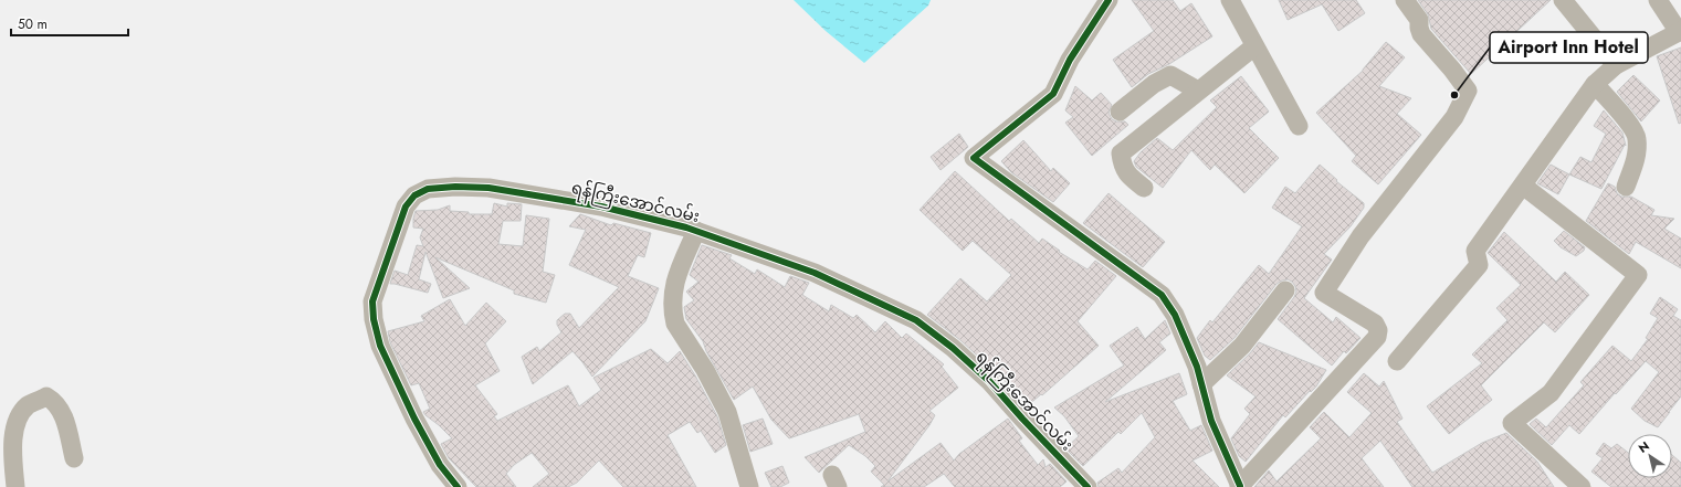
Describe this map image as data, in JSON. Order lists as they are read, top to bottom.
{
  "streets": {
    "street": ["ရန်ကြီးအောင်လမ်း"]
  },
  "places": ["Airport Inn Hotel"],
  "scale_bar": "50 m",
  "north": "top left"
}
